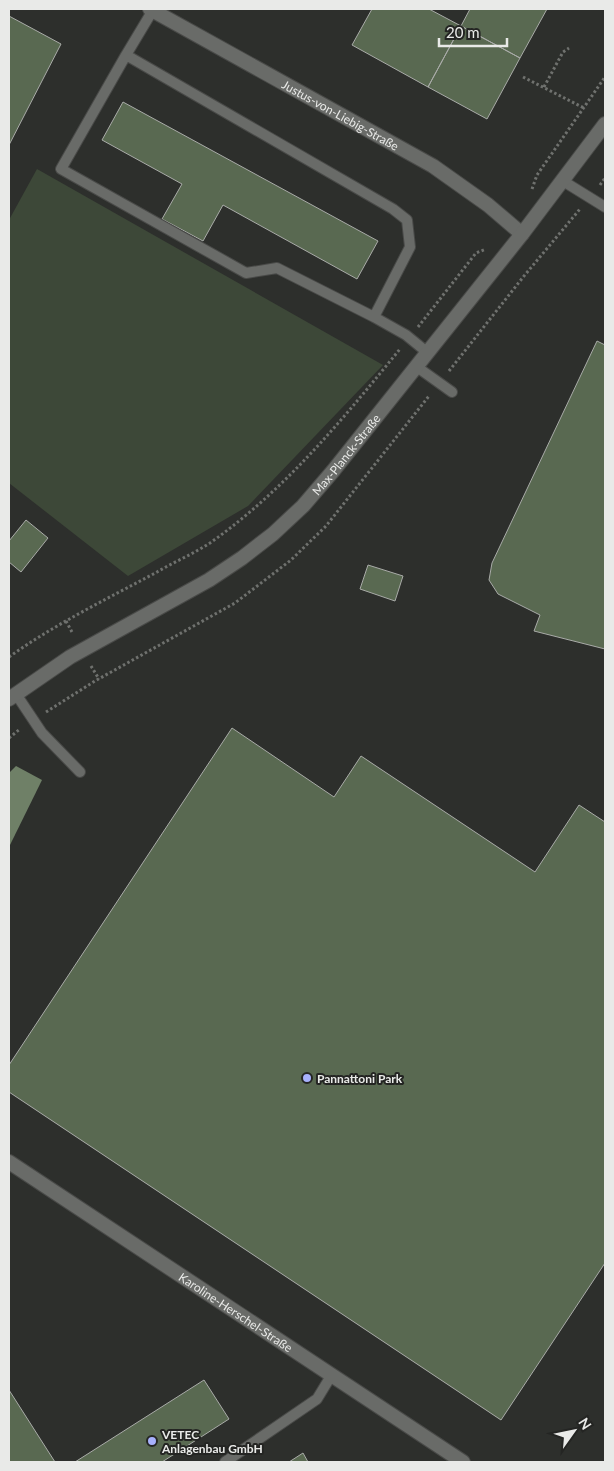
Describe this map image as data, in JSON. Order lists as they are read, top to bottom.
{
  "streets": {
    "street": ["Justus-von-Liebig-Straße", "Max-Planck-Straße", "Karoline-Herschel-Straße"]
  },
  "crossings": [
    ["Justus-von-Liebig-Straße", "Max-Planck-Straße"]
  ],
  "places": ["Pannattoni Park", "VETEC Anlagenbau GmbH"],
  "scale_bar": "20 m",
  "north": "top right"
}
